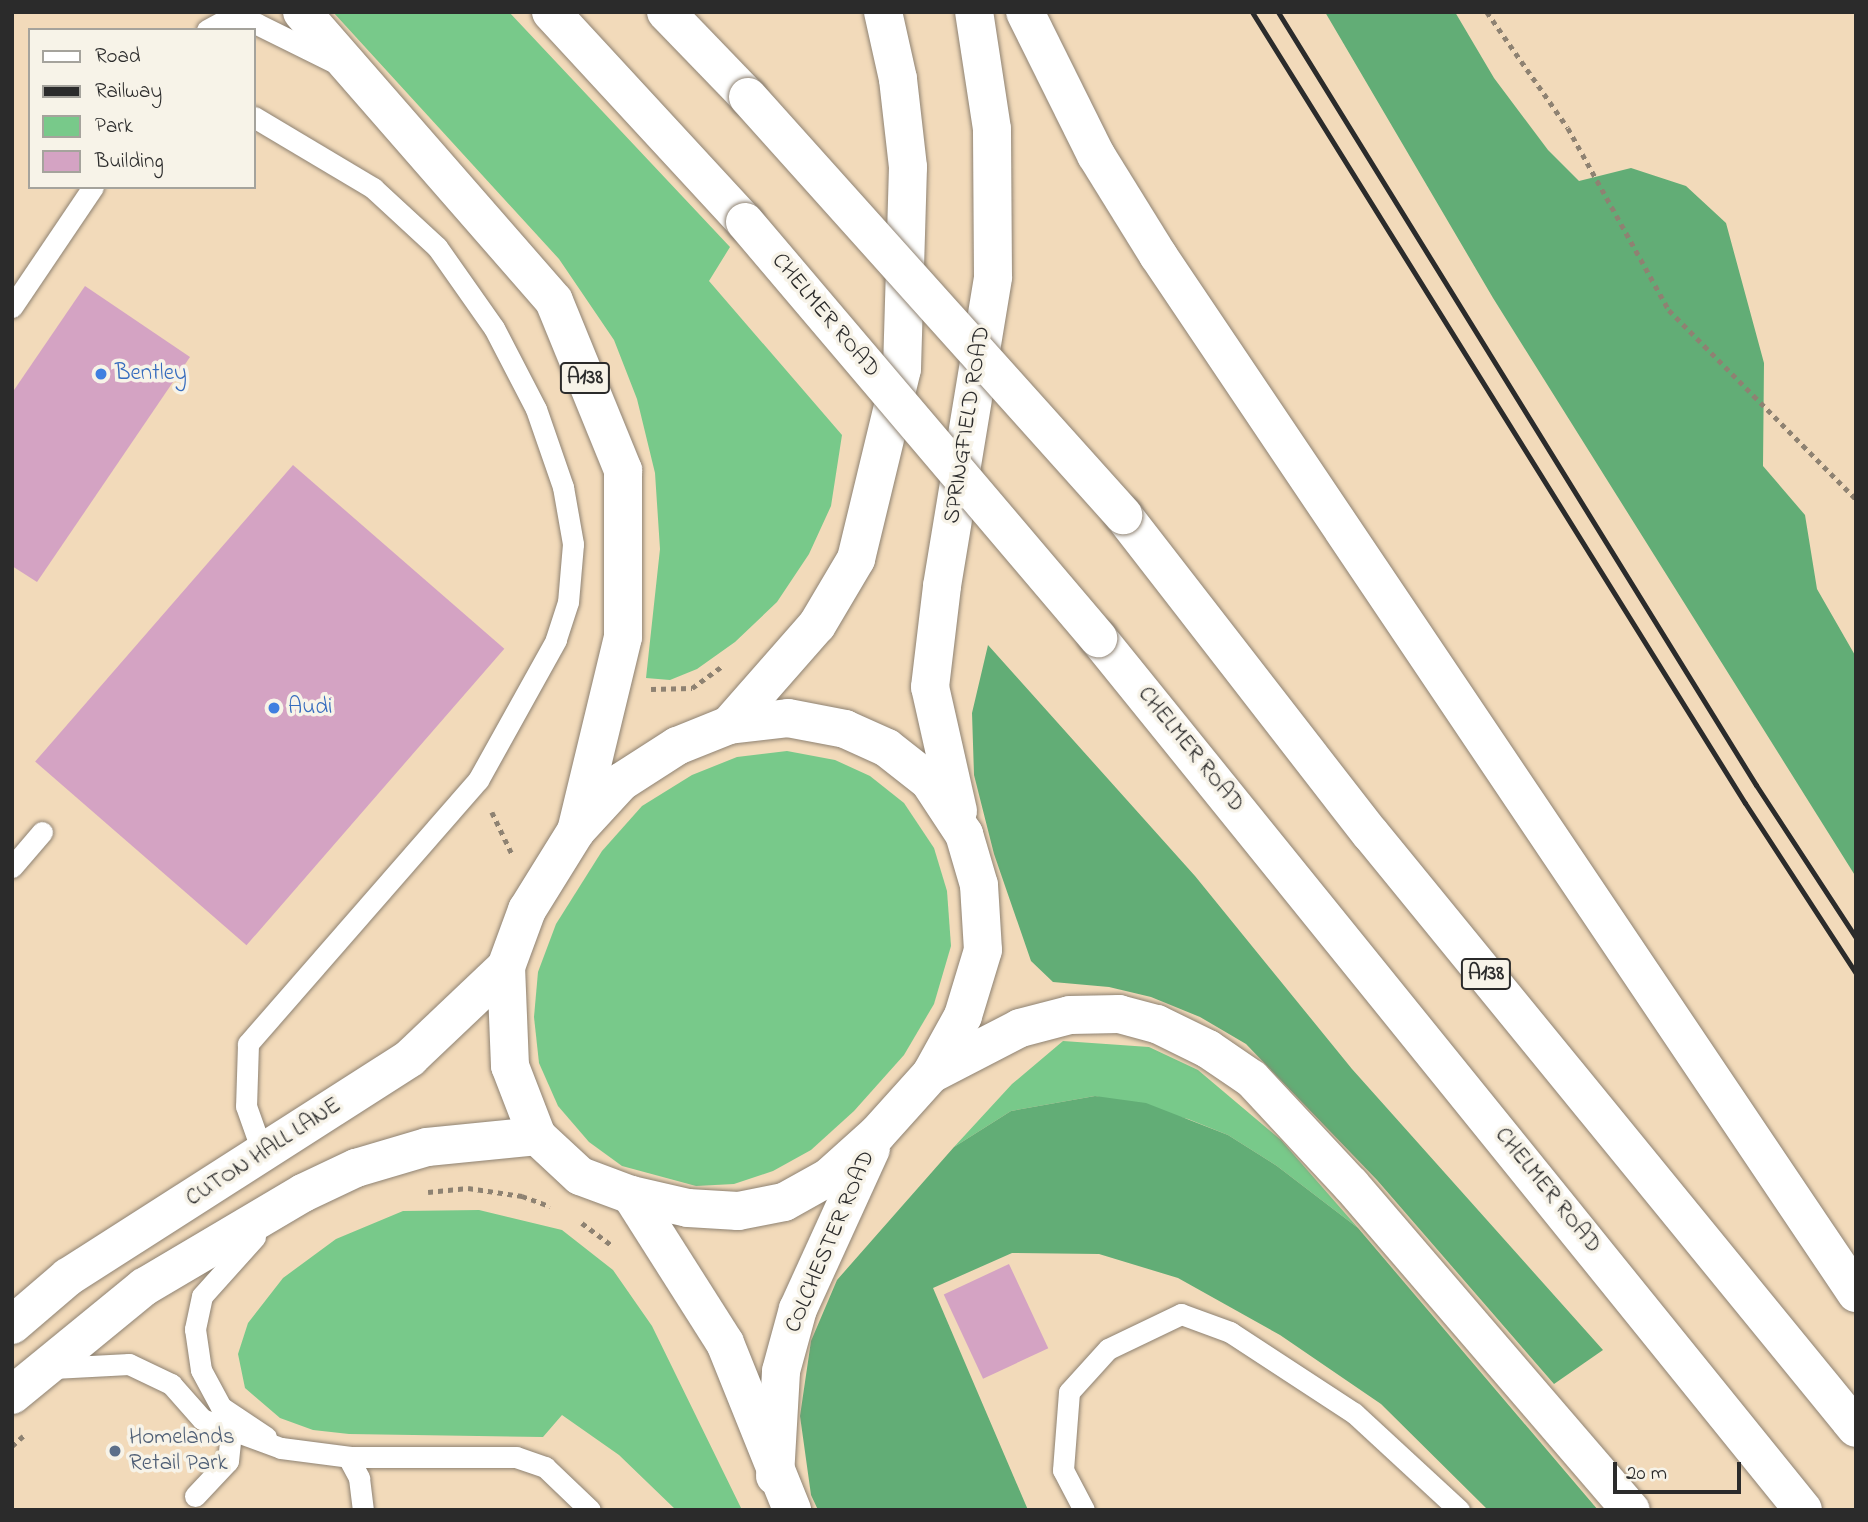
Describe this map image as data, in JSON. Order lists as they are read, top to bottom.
{
  "streets": {
    "main road": [
      "CHELMER ROAD",
      "A138",
      "SPRINGFIELD ROAD",
      "CUTON HALL LANE",
      "COLCHESTER ROAD"
    ]
  },
  "places": ["Bentley", "Audi", "Homelands Retail Park"],
  "legend": [
    "Road",
    "Railway",
    "Park",
    "Building"
  ],
  "scale_bar": "20 m"
}
